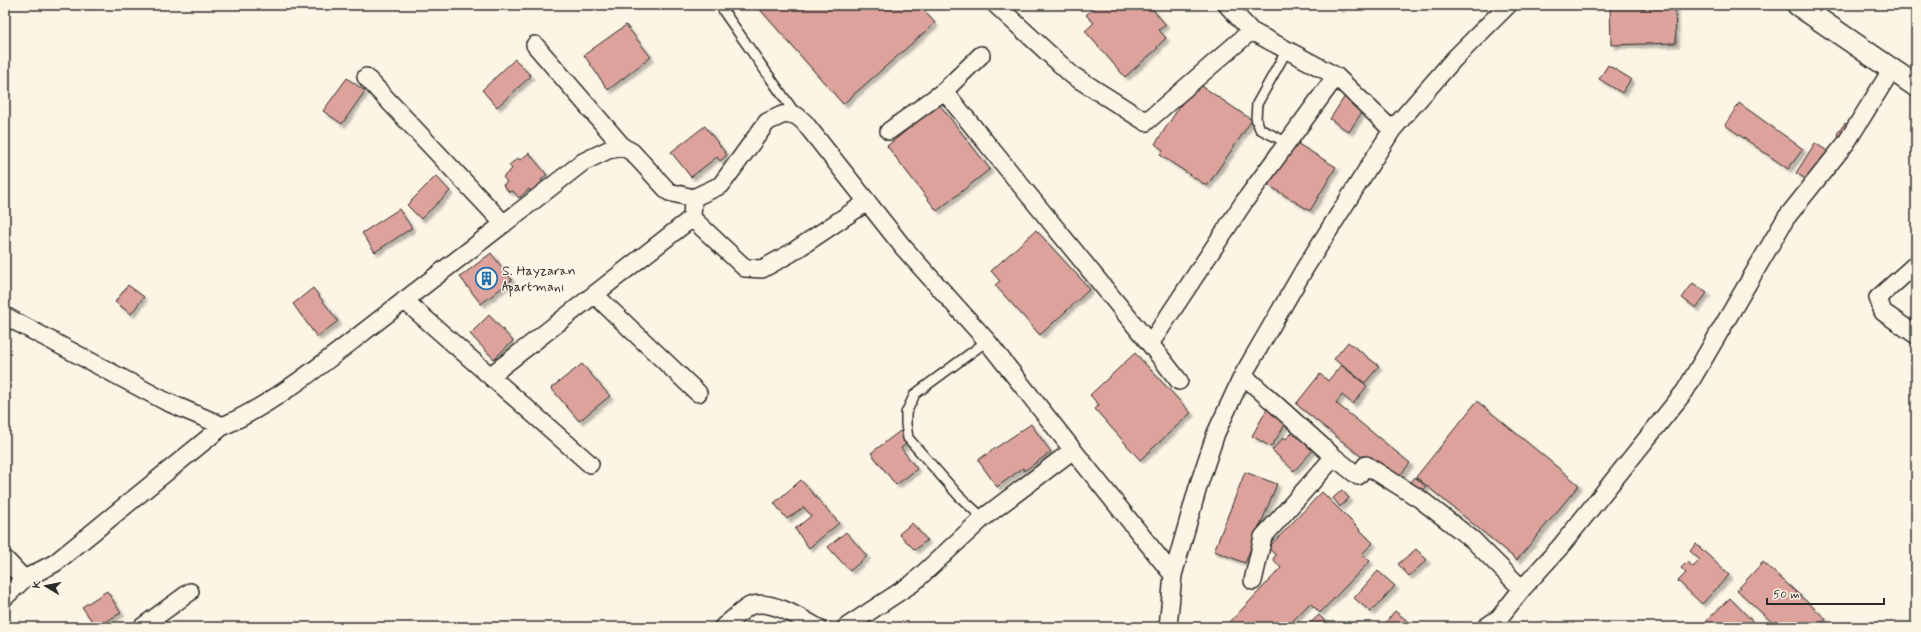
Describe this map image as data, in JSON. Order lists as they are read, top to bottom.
{
  "places": {
    "building": ["S. Hayzaran Apartmanı"]
  },
  "scale_bar": "50 m",
  "north": "left"
}
